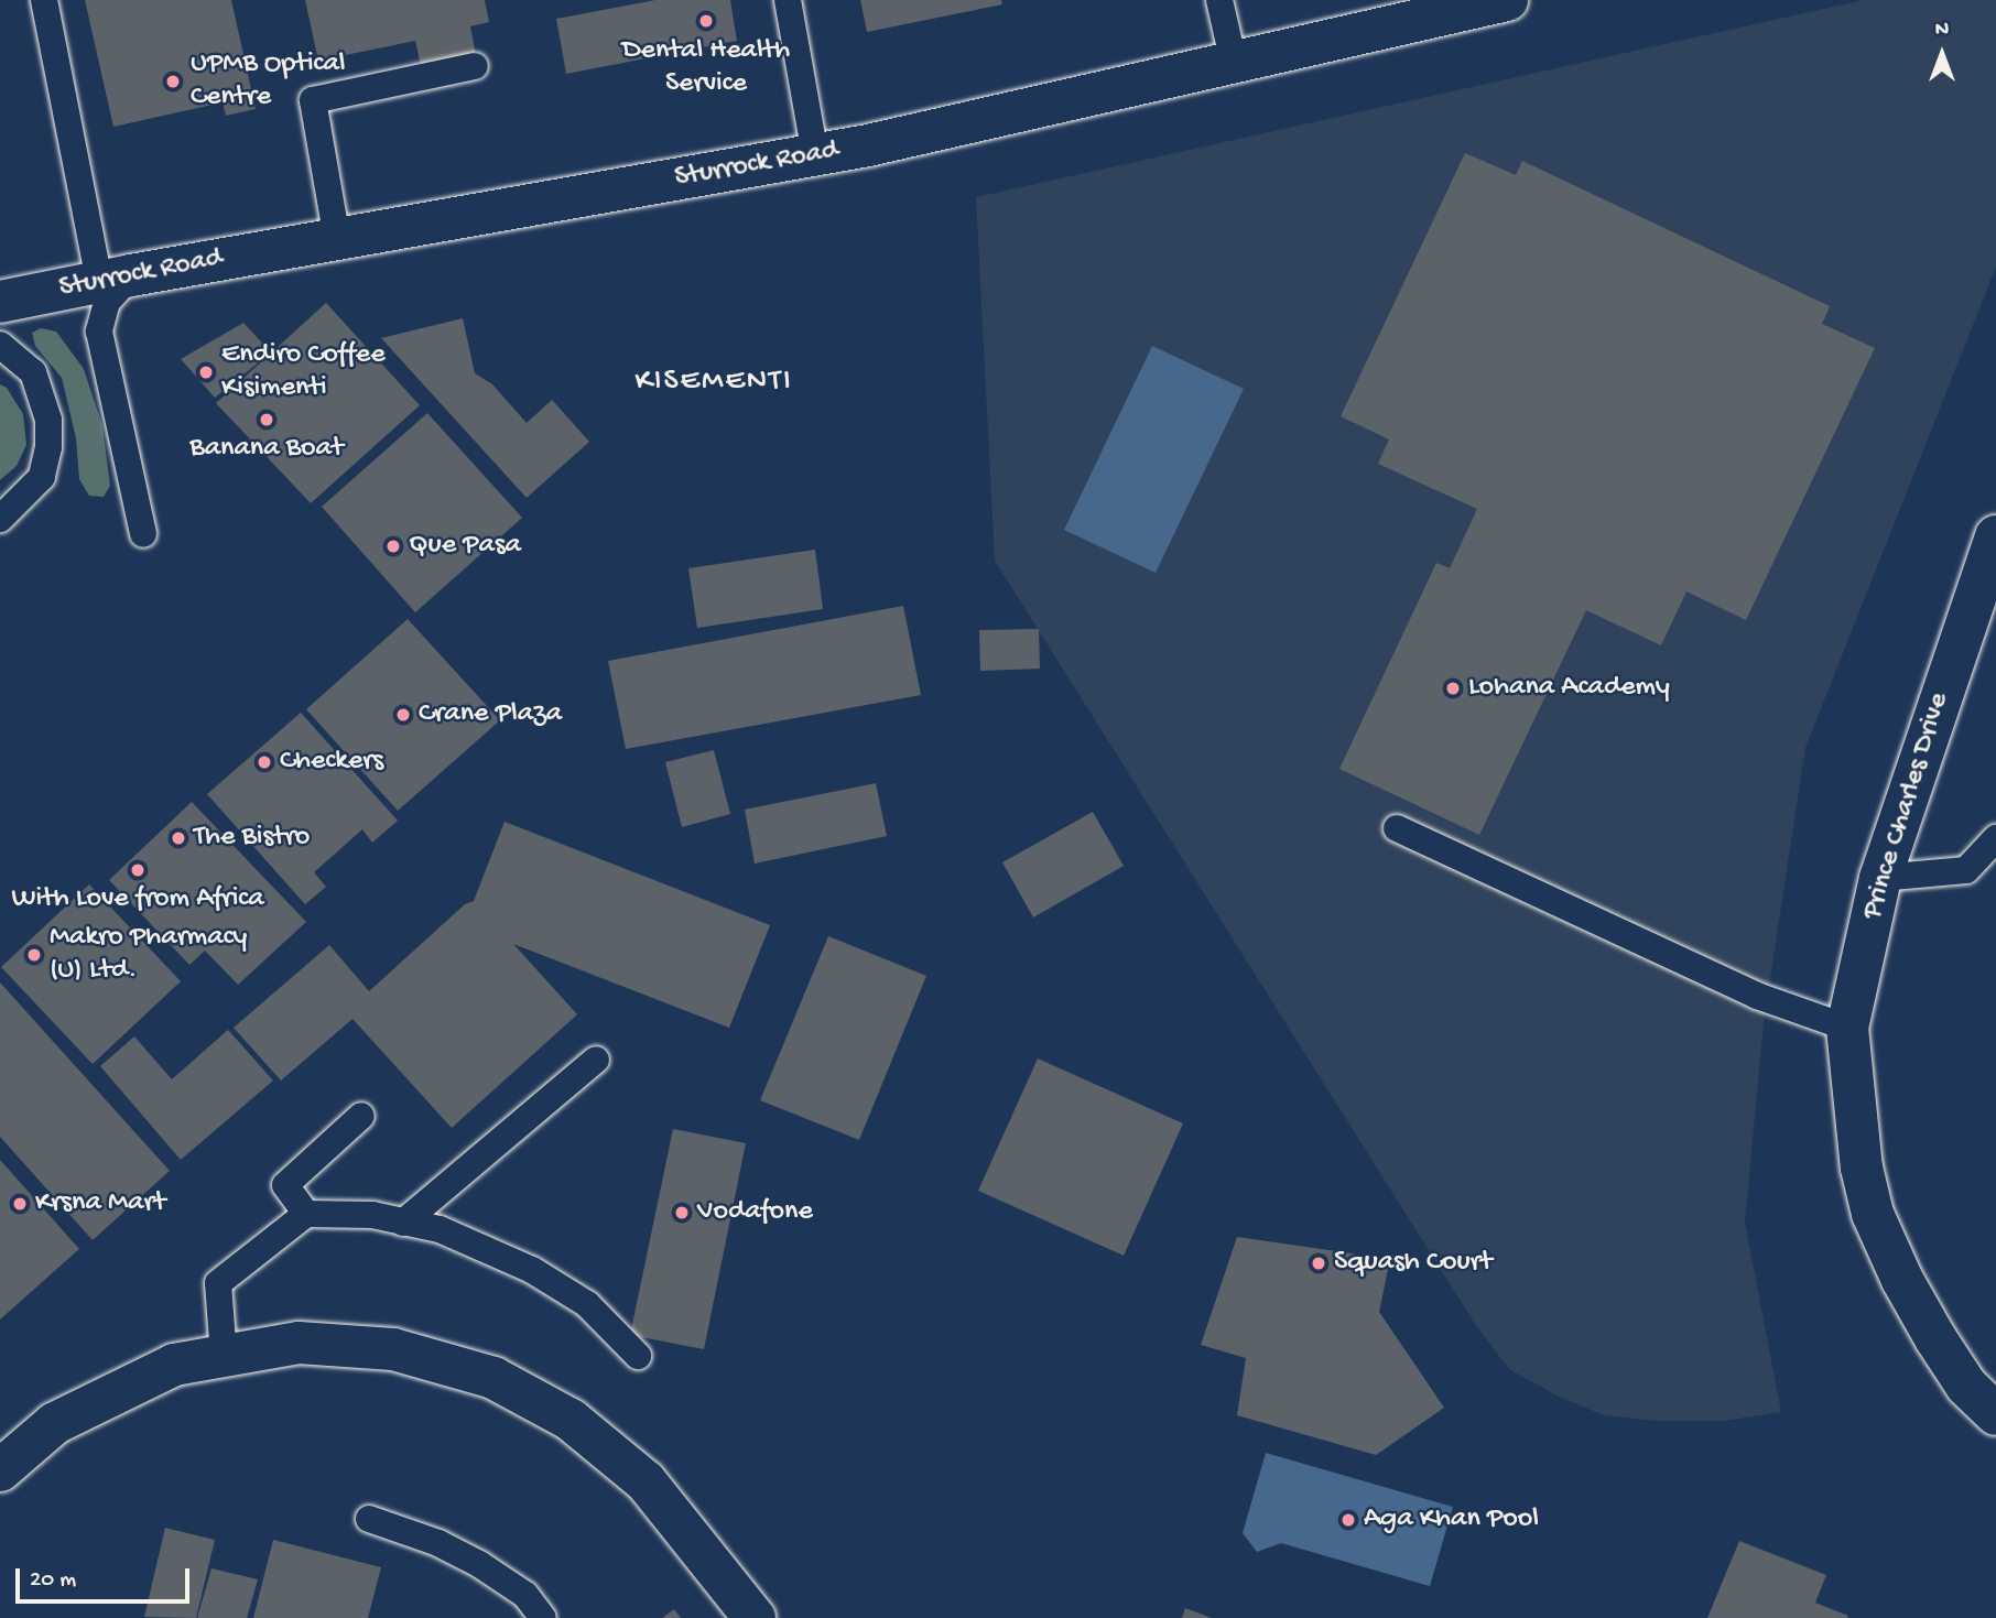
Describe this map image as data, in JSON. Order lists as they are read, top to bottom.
{
  "streets": {
    "street": ["Sturrock Road", "Prince Charles Drive"]
  },
  "districts": ["KISEMENTI"],
  "places": [
    "Dental Health Service",
    "UPMB Optical Centre",
    "Endiro Coffee Kisimenti",
    "Banana Boat",
    "Que Pasa",
    "Lohana Academy",
    "Crane Plaza",
    "Checkers",
    "The Bistro",
    "With Love from Africa",
    "Makro Pharmacy (U) Ltd.",
    "Krsna Mart",
    "Vodafone",
    "Squash Court",
    "Aga Khan Pool"
  ],
  "scale_bar": "20 m",
  "north": "top"
}
